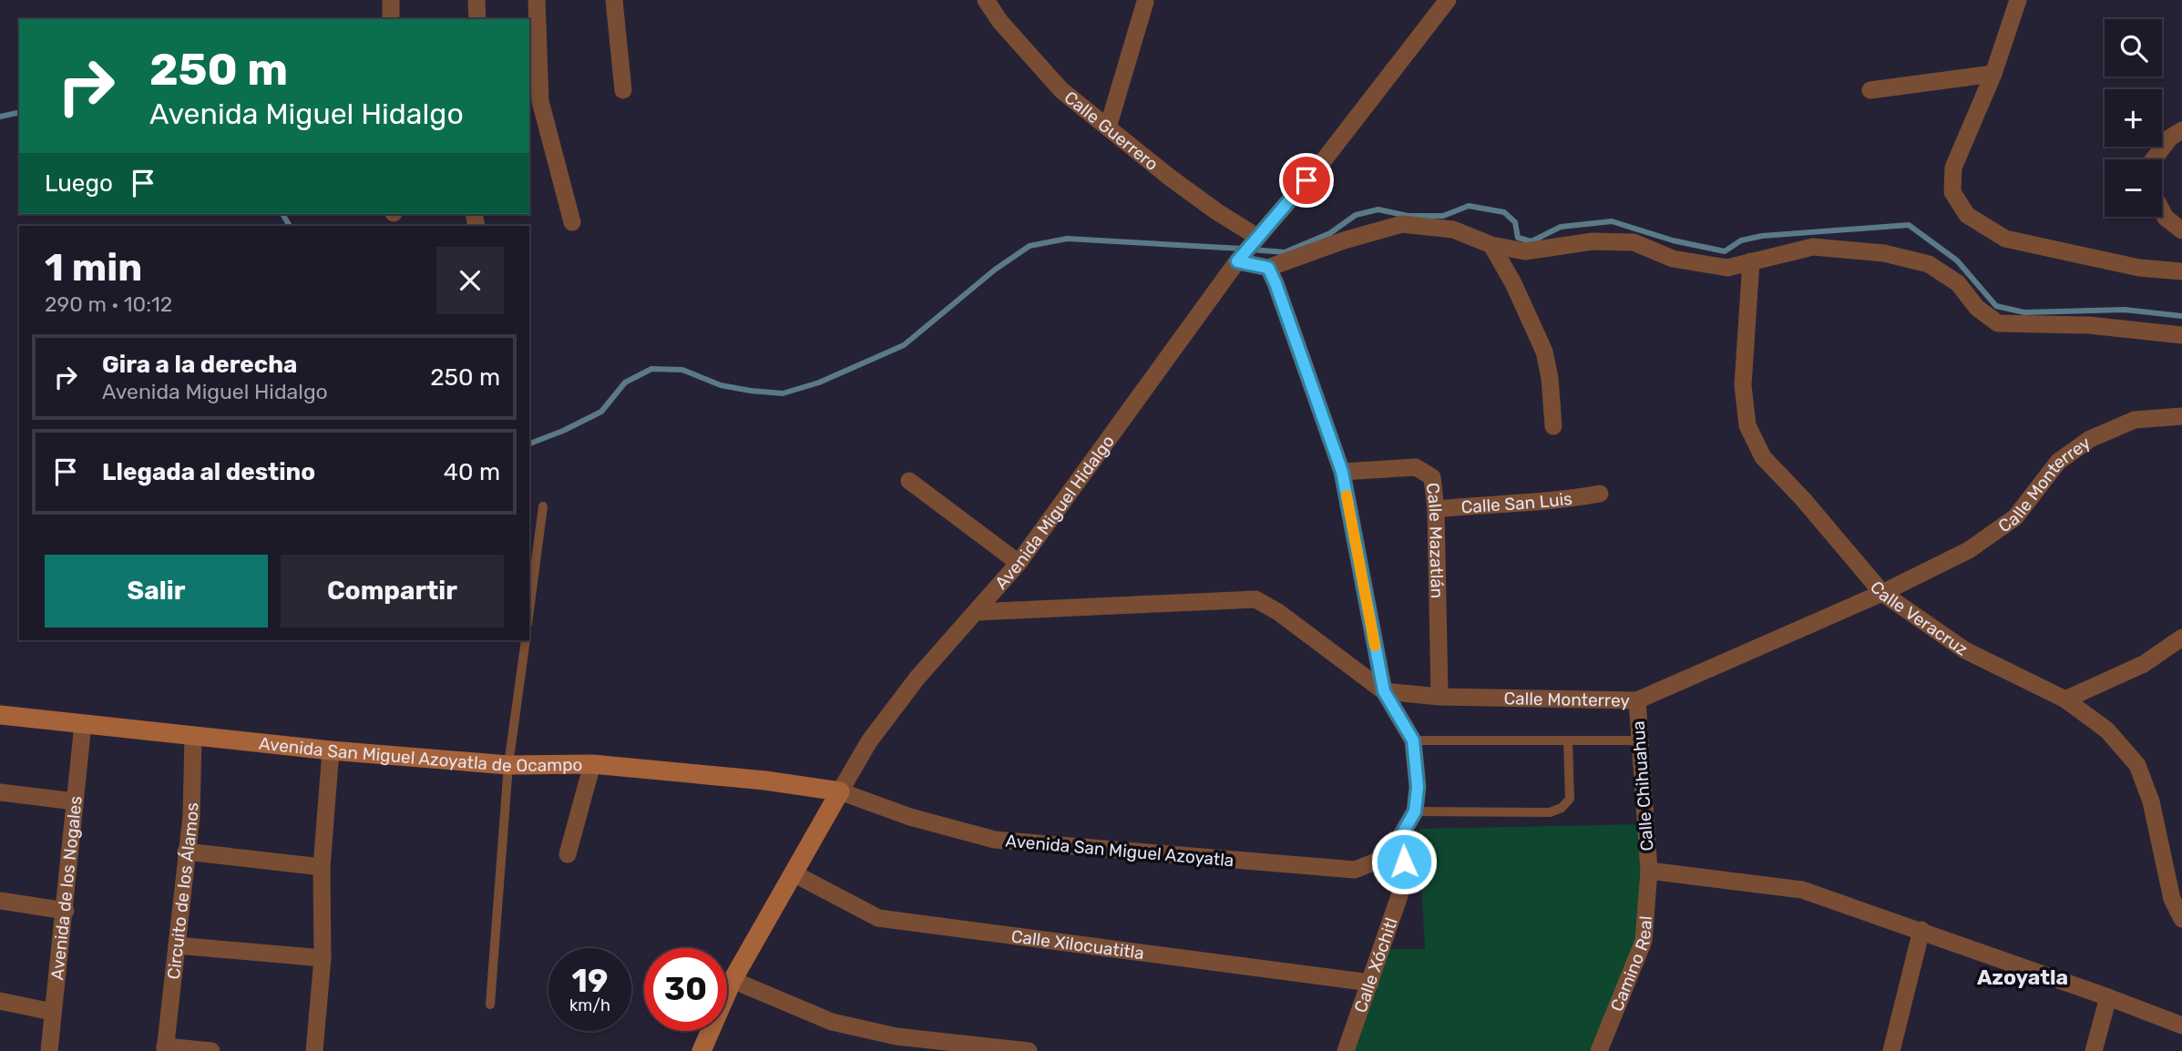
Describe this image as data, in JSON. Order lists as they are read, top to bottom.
{
  "streets": {
    "street": [
      "Calle Guerrero",
      "Calle Monterrey",
      "Calle San Luis",
      "Avenida Miguel Hidalgo",
      "Calle Mazatlán",
      "Calle Veracruz",
      "Avenida San Miguel Azoyatla de Ocampo",
      "Calle Chihuahua",
      "Avenida San Miguel Azoyatla",
      "Avenida de los Nogales",
      "Circuito de los Álamos",
      "Calle Xilocuatitla",
      "Camino Real",
      "Calle Xóchitl"
    ]
  },
  "crossings": [
    ["Calle Guerrero", "Avenida Miguel Hidalgo"],
    ["Calle Monterrey", "Calle Mazatlán"],
    ["Calle Monterrey", "Calle Veracruz"],
    ["Calle Monterrey", "Calle Chihuahua"],
    ["Calle San Luis", "Calle Mazatlán"],
    ["Avenida Miguel Hidalgo", "Avenida San Miguel Azoyatla de Ocampo"],
    ["Avenida Miguel Hidalgo", "Avenida San Miguel Azoyatla"],
    ["Avenida Miguel Hidalgo", "Calle Xilocuatitla"],
    ["Avenida San Miguel Azoyatla de Ocampo", "Avenida San Miguel Azoyatla"],
    ["Avenida San Miguel Azoyatla de Ocampo", "Avenida de los Nogales"],
    ["Avenida San Miguel Azoyatla de Ocampo", "Circuito de los Álamos"],
    ["Calle Chihuahua", "Camino Real"],
    ["Avenida San Miguel Azoyatla", "Calle Xóchitl"],
    ["Calle Xilocuatitla", "Calle Xóchitl"]
  ],
  "districts": ["Azoyatla"],
  "page": {
    "map_buttons": ["+", "−"],
    "turn": ["250 m", "Avenida Miguel Hidalgo"],
    "then": "Luego",
    "heading": ["1 min", "290 m · 10:12"],
    "list": [
      {
        "name": "Gira a la derecha",
        "note": "Avenida Miguel Hidalgo",
        "value": "250 m"
      },
      {
        "name": "Llegada al destino",
        "value": "40 m"
      }
    ],
    "buttons": ["Salir", "Compartir"],
    "speed": "19 km/h",
    "limit": "30"
  }
}
